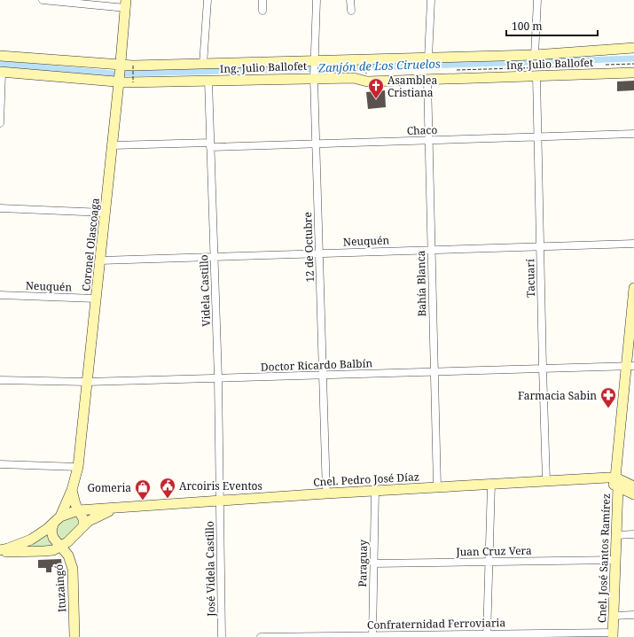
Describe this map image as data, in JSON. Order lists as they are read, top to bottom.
{
  "streets": {
    "street": [
      "Ing. Julio Ballofet",
      "Chaco",
      "Neuquén",
      "Coronel Olascoaga",
      "12 de Octubre",
      "Tacuarí",
      "Bahía Blanca",
      "Videla Castillo",
      "Doctor Ricardo Balbín",
      "Cnel. Pedro José Díaz",
      "Juan Cruz Vera",
      "Cnel. José Santos Ramírez",
      "Paraguay",
      "José Videla Castillo",
      "Ituzaingó",
      "Confraternidad Ferroviaria"
    ]
  },
  "crossings": [
    ["Ing. Julio Ballofet", "Coronel Olascoaga"],
    ["Ing. Julio Ballofet", "12 de Octubre"],
    ["Ing. Julio Ballofet", "Tacuarí"],
    ["Ing. Julio Ballofet", "Bahía Blanca"],
    ["Ing. Julio Ballofet", "Videla Castillo"],
    ["Chaco", "Coronel Olascoaga"],
    ["Chaco", "12 de Octubre"],
    ["Chaco", "Tacuarí"],
    ["Chaco", "Bahía Blanca"],
    ["Chaco", "Videla Castillo"],
    ["Neuquén", "Coronel Olascoaga"],
    ["Neuquén", "12 de Octubre"],
    ["Neuquén", "Tacuarí"],
    ["Neuquén", "Bahía Blanca"],
    ["Neuquén", "Videla Castillo"],
    ["Coronel Olascoaga", "Doctor Ricardo Balbín"],
    ["Coronel Olascoaga", "Cnel. Pedro José Díaz"],
    ["12 de Octubre", "Doctor Ricardo Balbín"],
    ["12 de Octubre", "Cnel. Pedro José Díaz"],
    ["Tacuarí", "Doctor Ricardo Balbín"],
    ["Tacuarí", "Cnel. Pedro José Díaz"],
    ["Bahía Blanca", "Doctor Ricardo Balbín"],
    ["Bahía Blanca", "Cnel. Pedro José Díaz"],
    ["Videla Castillo", "Doctor Ricardo Balbín"],
    ["Videla Castillo", "Cnel. Pedro José Díaz"],
    ["Videla Castillo", "José Videla Castillo"],
    ["Doctor Ricardo Balbín", "Cnel. José Santos Ramírez"],
    ["Cnel. Pedro José Díaz", "Cnel. José Santos Ramírez"],
    ["Cnel. Pedro José Díaz", "Paraguay"],
    ["Cnel. Pedro José Díaz", "José Videla Castillo"],
    ["Cnel. Pedro José Díaz", "Ituzaingó"],
    ["Juan Cruz Vera", "Cnel. José Santos Ramírez"],
    ["Juan Cruz Vera", "Paraguay"],
    ["Cnel. José Santos Ramírez", "Confraternidad Ferroviaria"],
    ["Paraguay", "Confraternidad Ferroviaria"]
  ],
  "water": ["Zanjón de Los Ciruelos"],
  "places": {
    "church": ["Asamblea Cristiana"],
    "pharmacy": ["Farmacia Sabin"],
    "public building": ["Arcoiris Eventos"],
    "shop": ["Gomeria"]
  },
  "scale_bar": "100 m"
}
